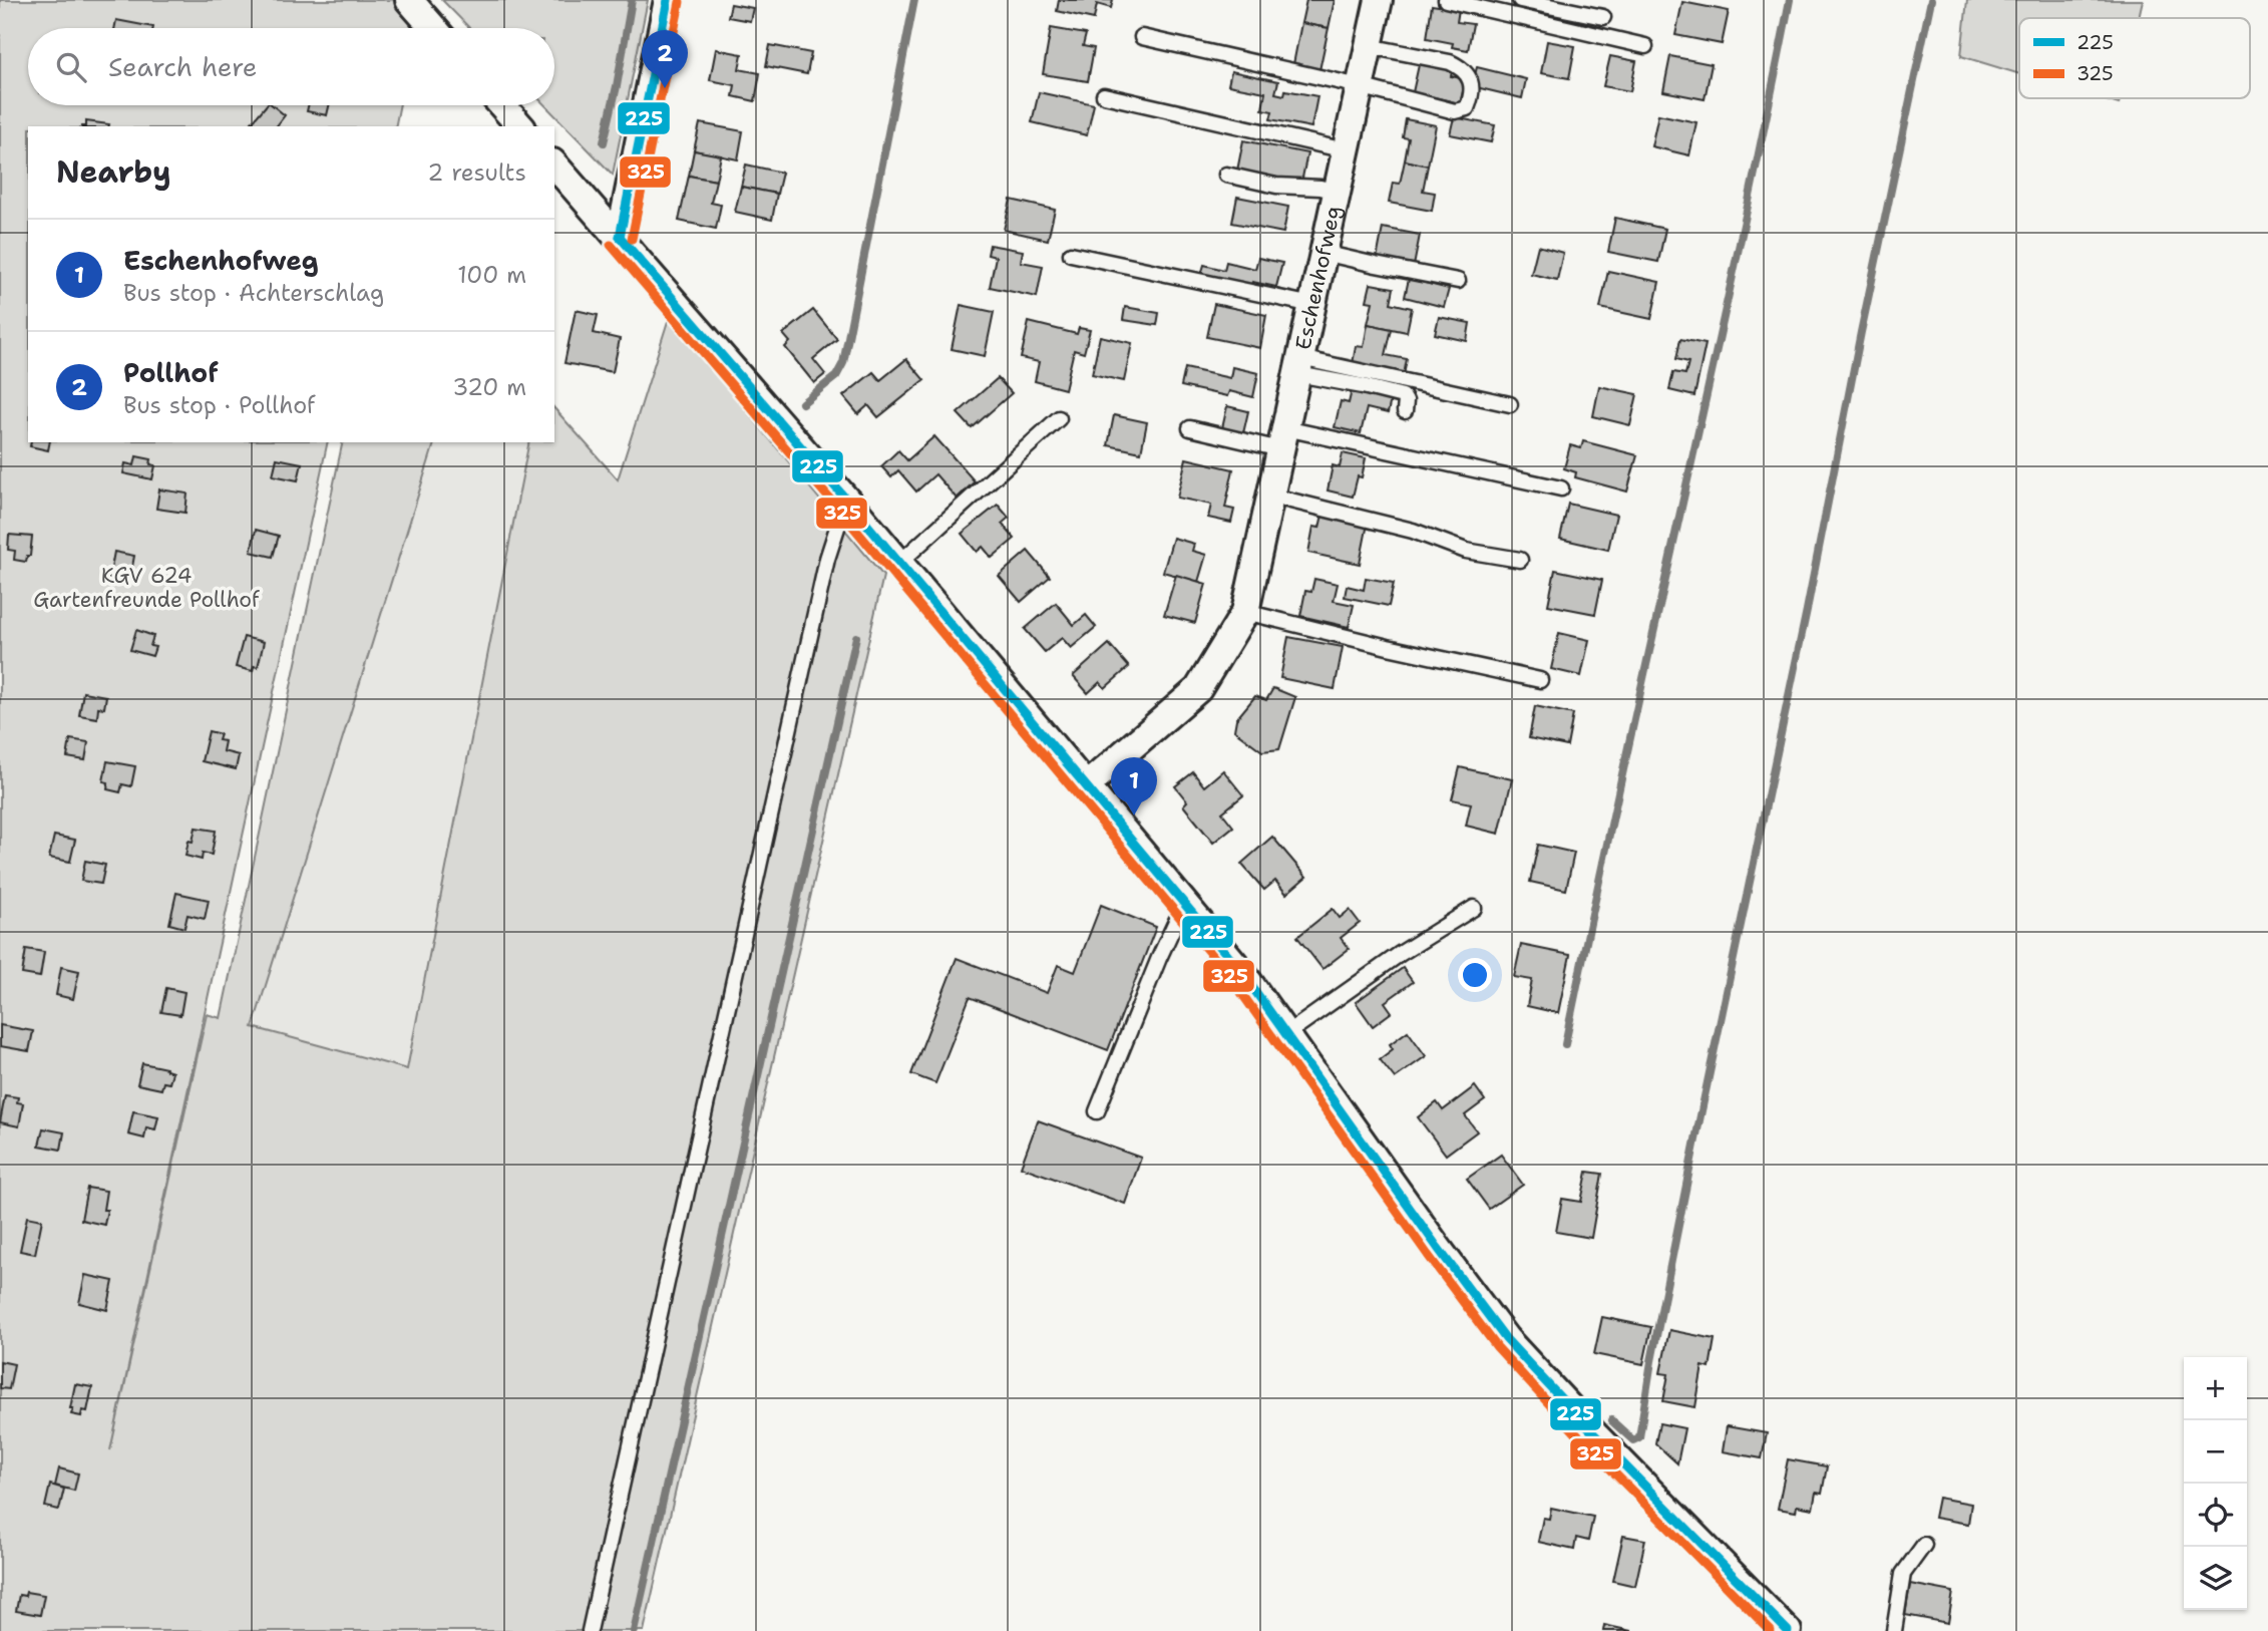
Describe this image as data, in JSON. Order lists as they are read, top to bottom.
{
  "streets": {
    "street": ["Eschenhofweg"]
  },
  "parks": ["KGV 624 Gartenfreunde Pollhof"],
  "lines": ["transit line 225", "transit line 325"],
  "legend": ["225", "325"],
  "page": {
    "search": "Search here",
    "pins": ["2", "1"],
    "heading": ["Nearby", "2 results"],
    "list": [
      {
        "mark": "1",
        "name": "Eschenhofweg",
        "note": "Bus stop · Achterschlag",
        "value": "100 m"
      },
      {
        "mark": "2",
        "name": "Pollhof",
        "note": "Bus stop · Pollhof",
        "value": "320 m"
      }
    ],
    "map_buttons": ["+", "−"]
  }
}
